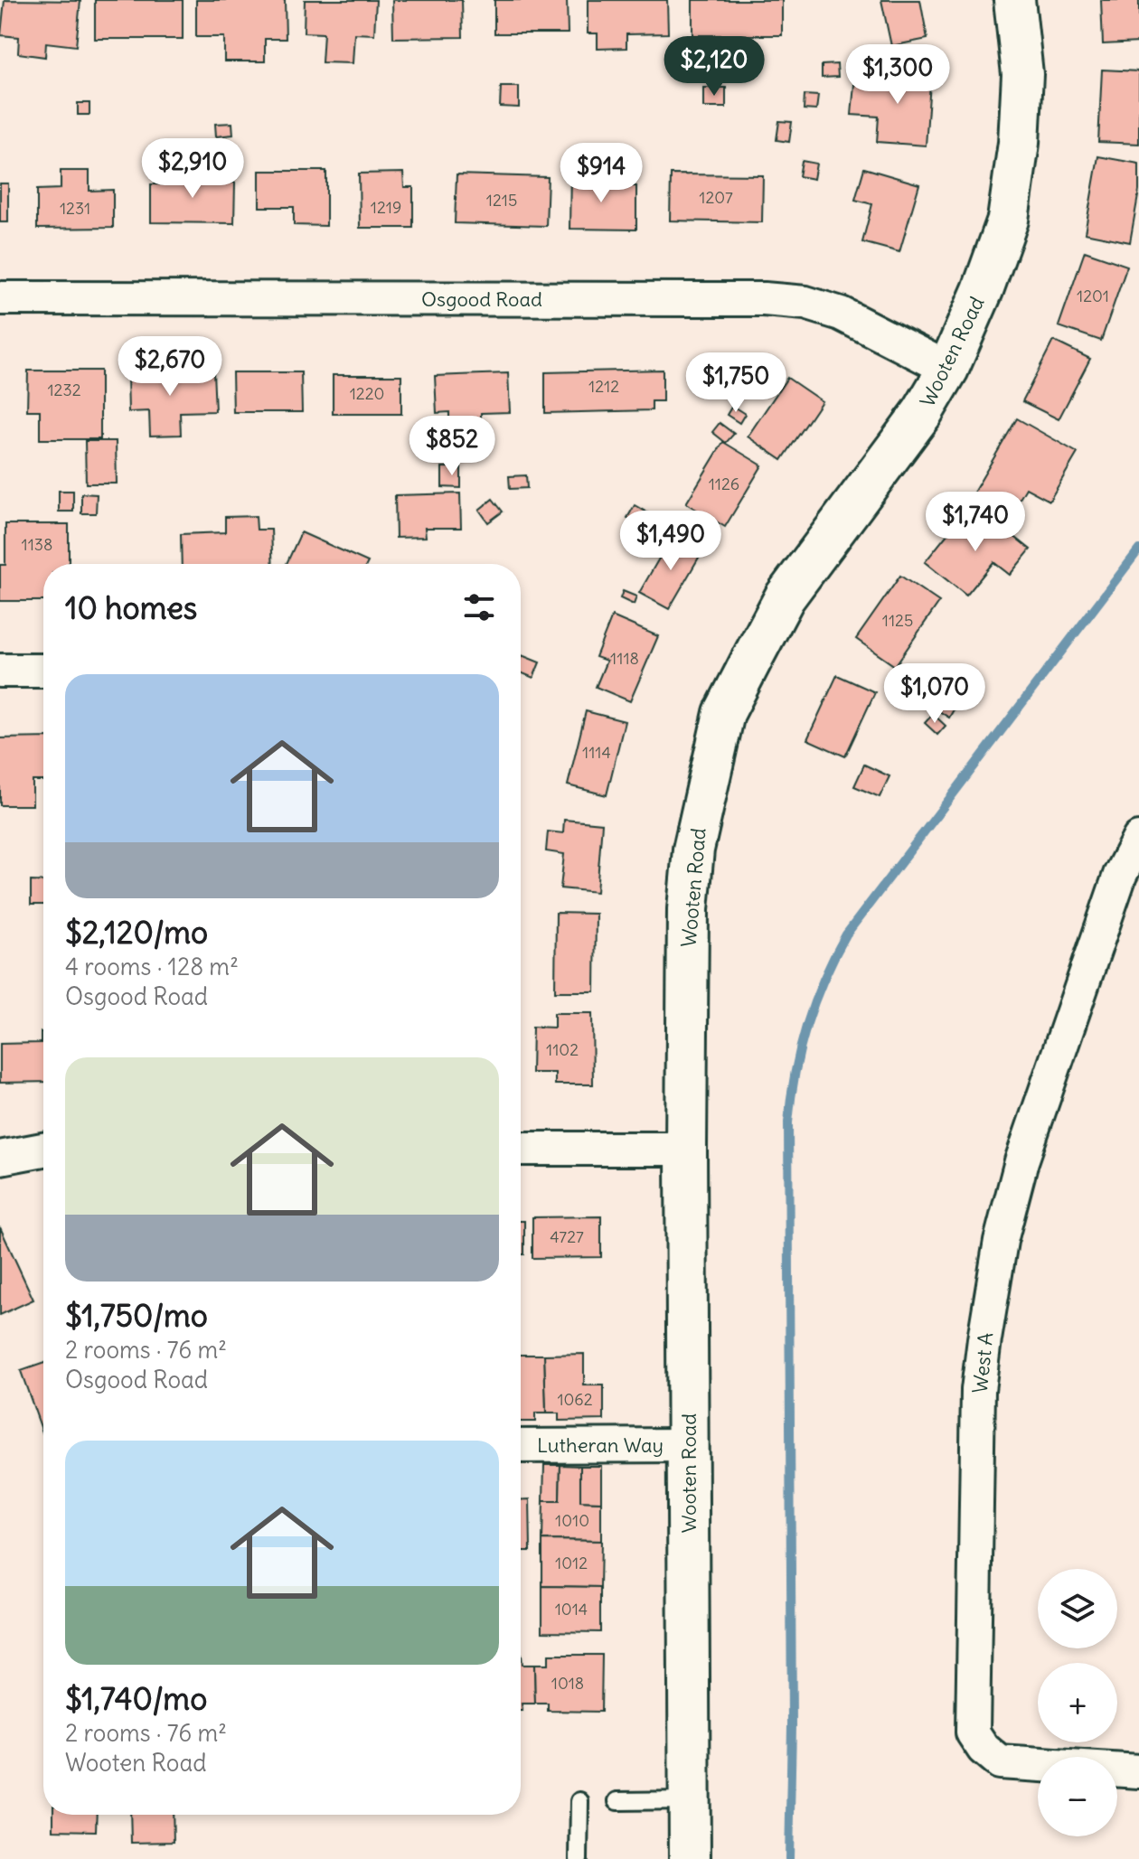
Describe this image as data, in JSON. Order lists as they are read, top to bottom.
{
  "streets": {
    "street": [
      "Osgood Road",
      "Wooten Road",
      "West A",
      "Lutheran Way"
    ]
  },
  "crossings": [
    ["Osgood Road", "Wooten Road"],
    ["Wooten Road", "Lutheran Way"]
  ],
  "house_numbers": [
    "1207",
    "1215",
    "1219",
    "1231",
    "1201",
    "1212",
    "1232",
    "1220",
    "1126",
    "1138",
    "1125",
    "1118",
    "1114",
    "1102",
    "4727",
    "1062",
    "1010",
    "1012",
    "1014",
    "1018"
  ],
  "page": {
    "price": [
      "$2,120",
      "$1,300",
      "$2,910",
      "$914",
      "$2,670",
      "$1,750",
      "$852",
      "$1,740",
      "$1,490",
      "$1,070"
    ],
    "heading": "10 homes",
    "list": [
      {
        "name": "$2,120/mo",
        "note": "4 rooms · 128 m² · Osgood Road"
      },
      {
        "name": "$1,750/mo",
        "note": "2 rooms · 76 m² · Osgood Road"
      },
      {
        "name": "$1,740/mo",
        "note": "2 rooms · 76 m² · Wooten Road"
      }
    ],
    "map_buttons": ["+", "−"]
  }
}
